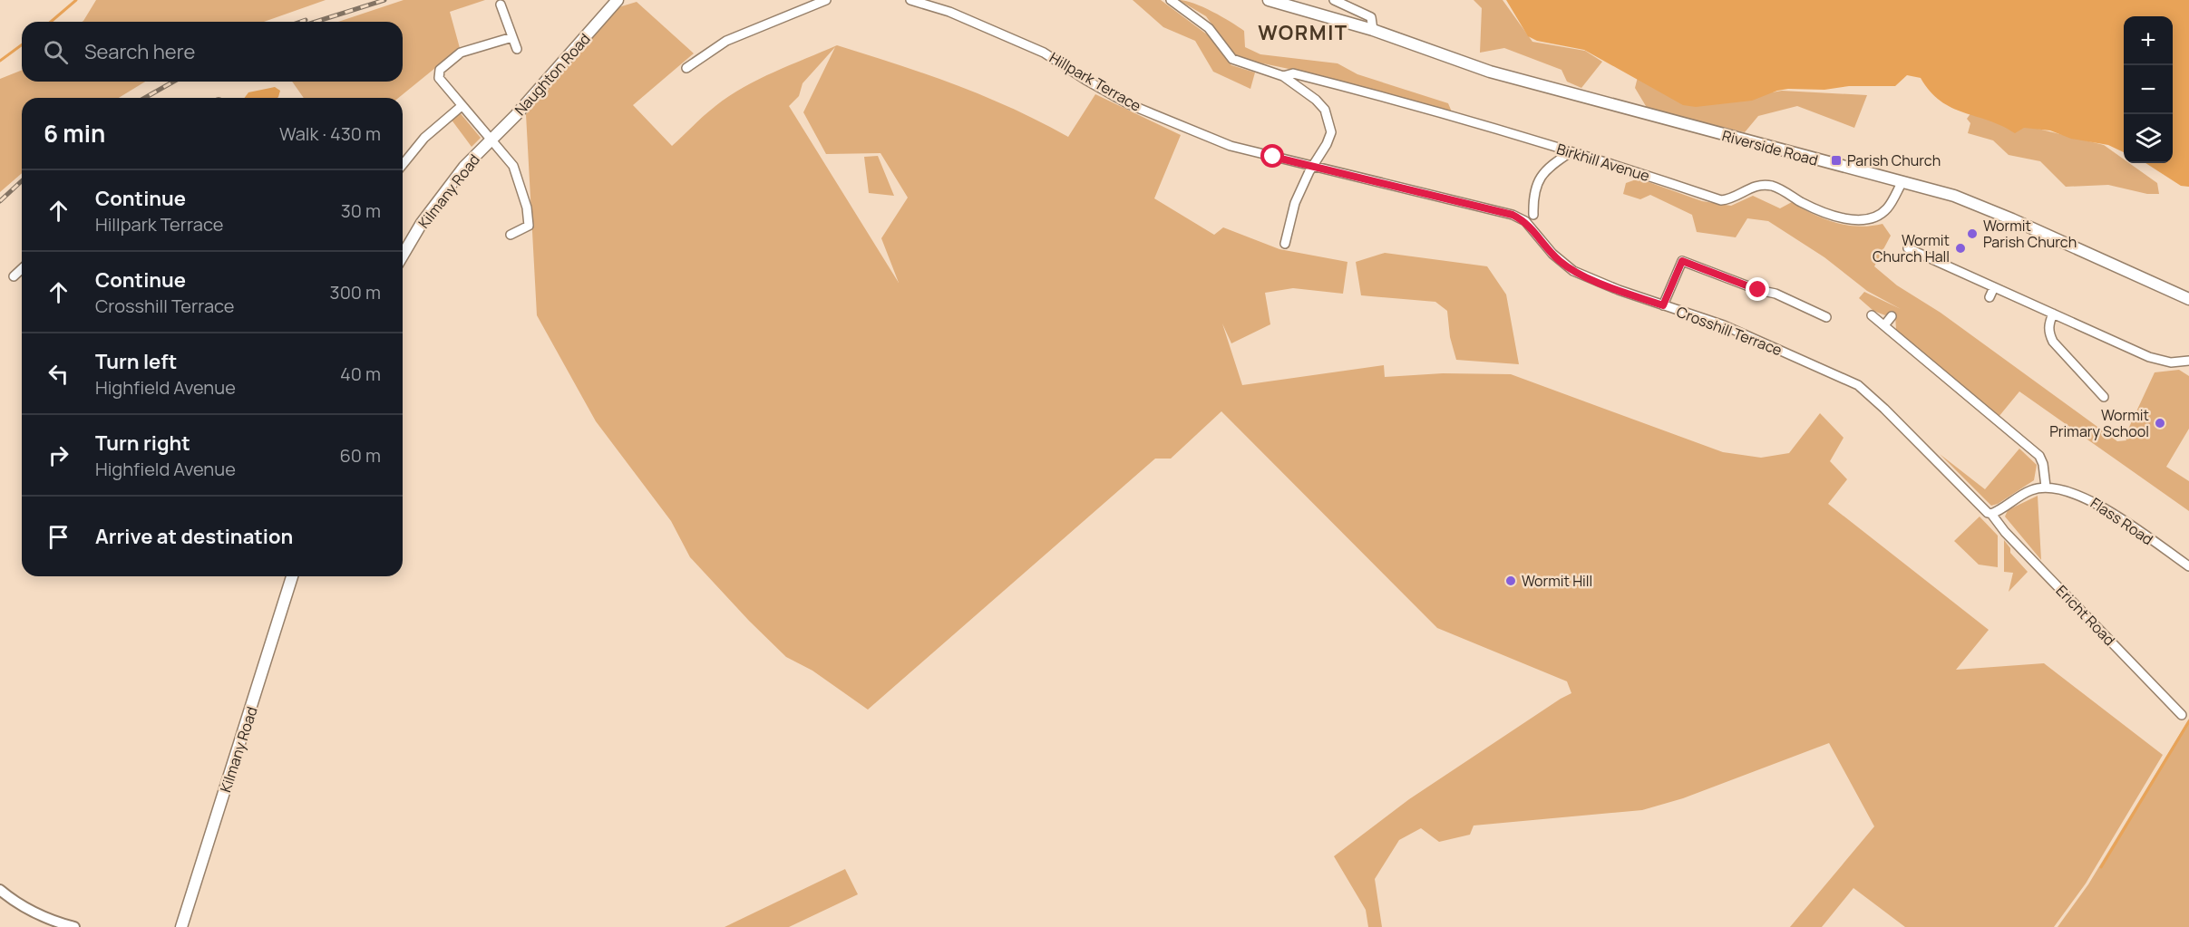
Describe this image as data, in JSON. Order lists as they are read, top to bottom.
{
  "streets": {
    "main road": ["Naughton Road", "Riverside Road", "Kilmany Road"],
    "street": [
      "Hillpark Terrace",
      "Birkhill Avenue",
      "Crosshill Terrace",
      "Flass Road",
      "Ericht Road"
    ]
  },
  "crossings": [
    ["Naughton Road", "Kilmany Road"],
    ["Hillpark Terrace", "Crosshill Terrace"],
    ["Riverside Road", "Birkhill Avenue"],
    ["Crosshill Terrace", "Ericht Road"]
  ],
  "districts": ["WORMIT"],
  "places": {
    "transit": ["Parish Church"],
    "other": [
      "Wormit Parish Church",
      "Wormit Church Hall",
      "Wormit Primary School",
      "Wormit Hill"
    ]
  },
  "page": {
    "map_buttons": ["+", "−"],
    "search": "Search here",
    "heading": ["6 min", "Walk · 430 m"],
    "list": [
      ["Continue", "Hillpark Terrace", "30 m"],
      ["Continue", "Crosshill Terrace", "300 m"],
      ["Turn left", "Highfield Avenue", "40 m"],
      ["Turn right", "Highfield Avenue", "60 m"],
      "Arrive at destination"
    ]
  }
}
